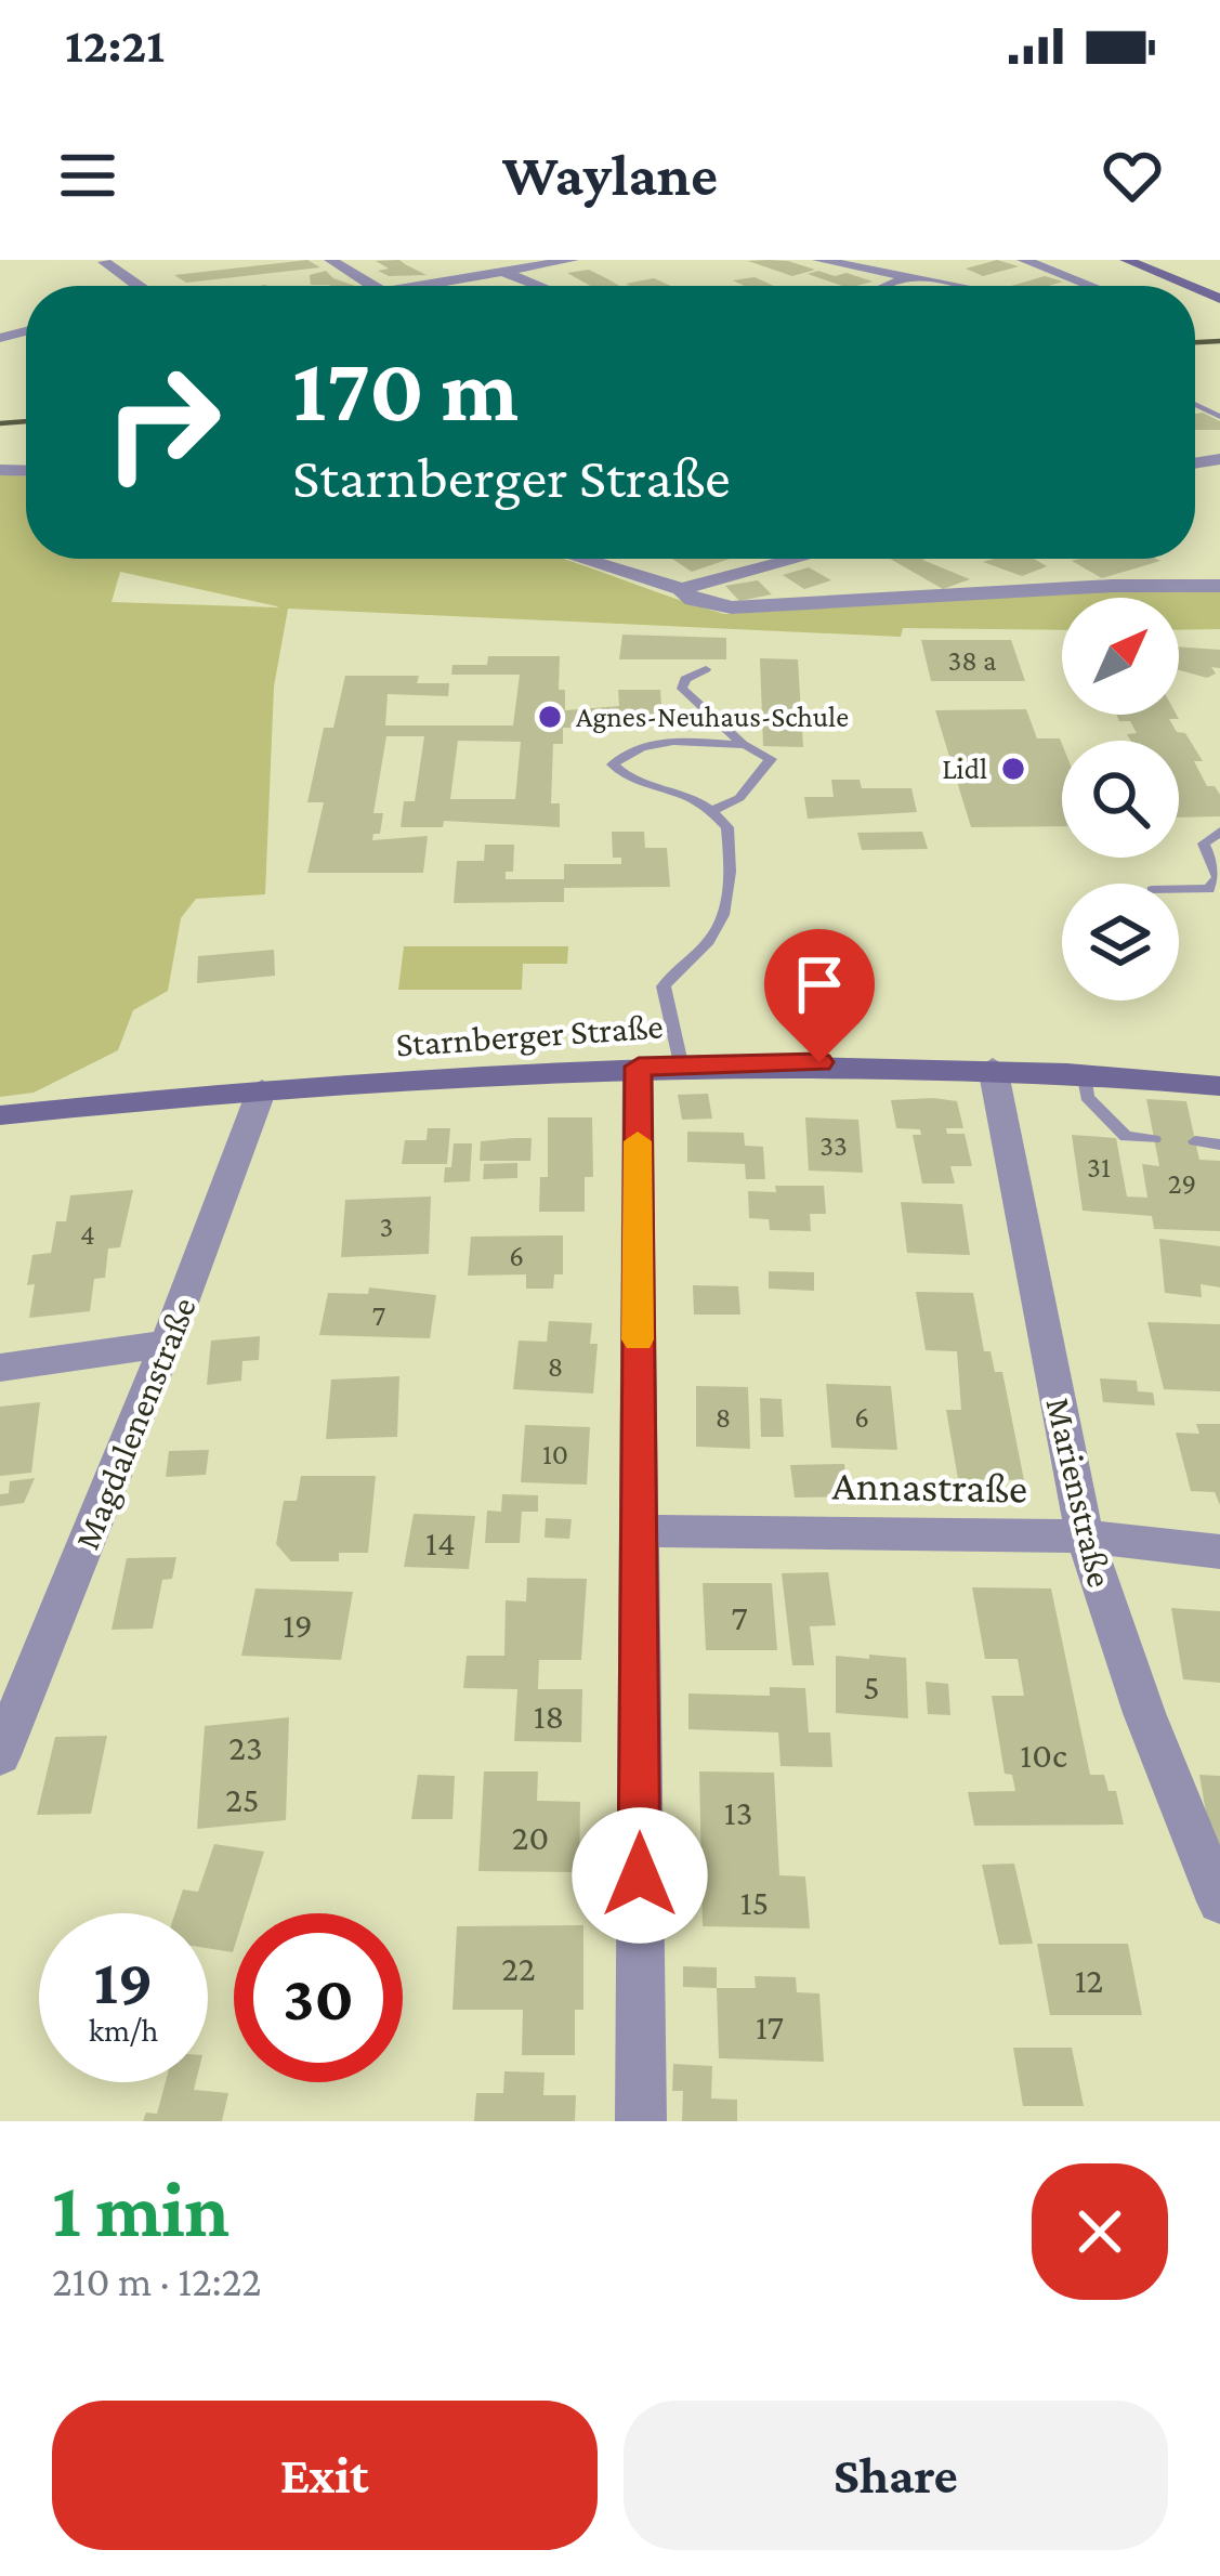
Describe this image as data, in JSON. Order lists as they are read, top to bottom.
{
  "streets": {
    "main road": ["Starnberger Straße"],
    "street": ["Magdalenenstraße", "Annastraße", "Marienstraße"]
  },
  "crossings": [
    ["Starnberger Straße", "Magdalenenstraße"],
    ["Starnberger Straße", "Marienstraße"],
    ["Annastraße", "Marienstraße"]
  ],
  "places": ["Agnes-Neuhaus-Schule", "Lidl"],
  "house_numbers": [
    "38 a",
    "33",
    "31",
    "29",
    "3",
    "4",
    "6",
    "7",
    "8",
    "8",
    "6",
    "10",
    "14",
    "7",
    "19",
    "5",
    "18",
    "23",
    "10c",
    "25",
    "13",
    "20",
    "15",
    "22",
    "12",
    "17"
  ],
  "north": "top right",
  "page": {
    "status": "12:21",
    "header": "Waylane",
    "turn": ["170 m", "Starnberger Straße"],
    "speed": "19 km/h",
    "limit": "30",
    "heading": ["1 min", "210 m · 12:22"],
    "buttons": ["Exit", "Share"]
  }
}
